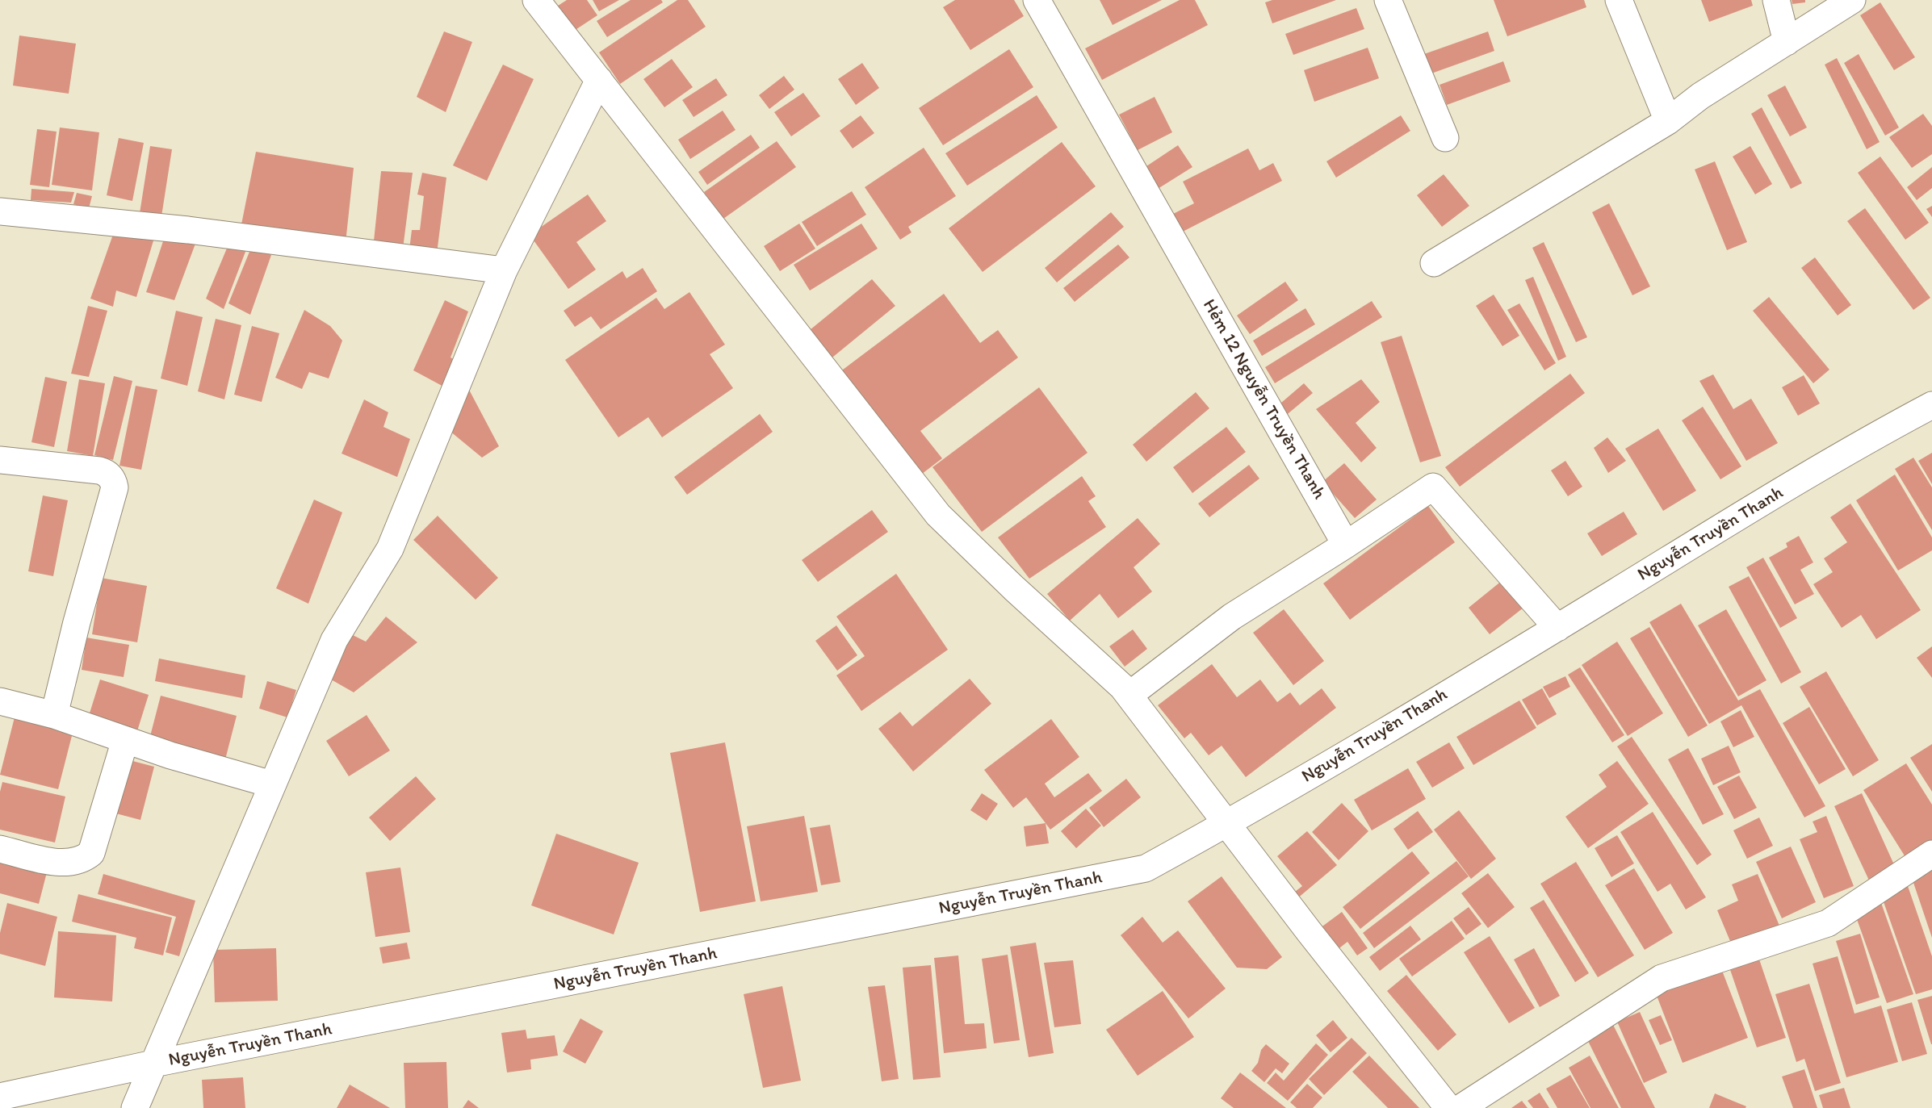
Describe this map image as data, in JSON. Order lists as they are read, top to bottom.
{
  "streets": {
    "street": ["Hẻm 12 Nguyễn Truyền Thanh", "Nguyễn Truyền Thanh"]
  }
}
